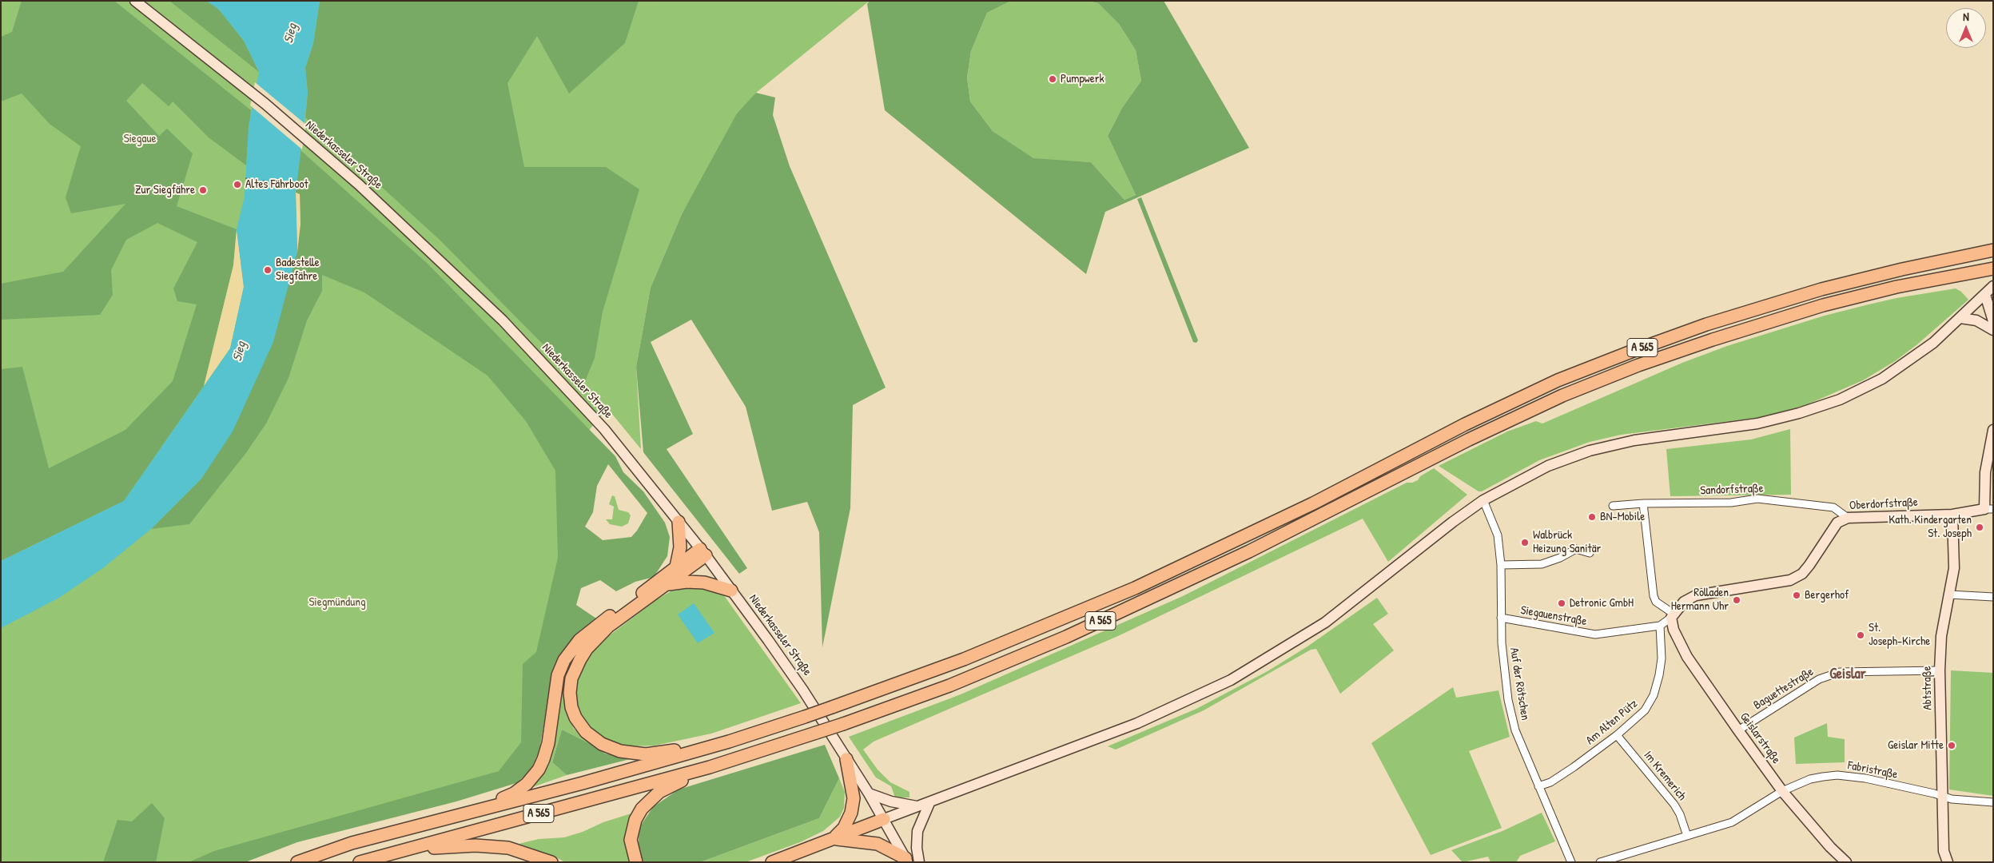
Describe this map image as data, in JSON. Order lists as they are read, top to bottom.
{
  "streets": {
    "highway": ["A 565"],
    "main road": [
      "Niederkasseler Straße",
      "Oberdorfstraße",
      "Abtstraße",
      "Geislarstraße"
    ],
    "street": [
      "Sandorfstraße",
      "Siegauenstraße",
      "Auf der Rötschen",
      "Baguettestraße",
      "Am Alten Pütz",
      "Fabristraße",
      "Im Kremerich"
    ]
  },
  "crossings": [
    ["Sandorfstraße", "Oberdorfstraße"],
    ["Oberdorfstraße", "Abtstraße"],
    ["Oberdorfstraße", "Geislarstraße"],
    ["Siegauenstraße", "Auf der Rötschen"],
    ["Siegauenstraße", "Am Alten Pütz"],
    ["Auf der Rötschen", "Am Alten Pütz"],
    ["Abtstraße", "Baguettestraße"],
    ["Abtstraße", "Fabristraße"],
    ["Baguettestraße", "Geislarstraße"],
    ["Am Alten Pütz", "Im Kremerich"],
    ["Geislarstraße", "Fabristraße"],
    ["Fabristraße", "Im Kremerich"]
  ],
  "districts": ["Geislar"],
  "water": ["Sieg"],
  "parks": ["Siegaue", "Siegmündung"],
  "places": [
    "Pumpwerk",
    "Altes Fährboot",
    "Zur Siegfähre",
    "Badestelle Siegfähre",
    "BN-Mobile",
    "Kath. Kindergarten St. Joseph",
    "Walbrück Heizung Sanitär",
    "Bergerhof",
    "Rolladen Hermann Uhr",
    "Detronic GmbH",
    "St. Joseph-Kirche",
    "Geislar Mitte"
  ],
  "north": "top"
}
